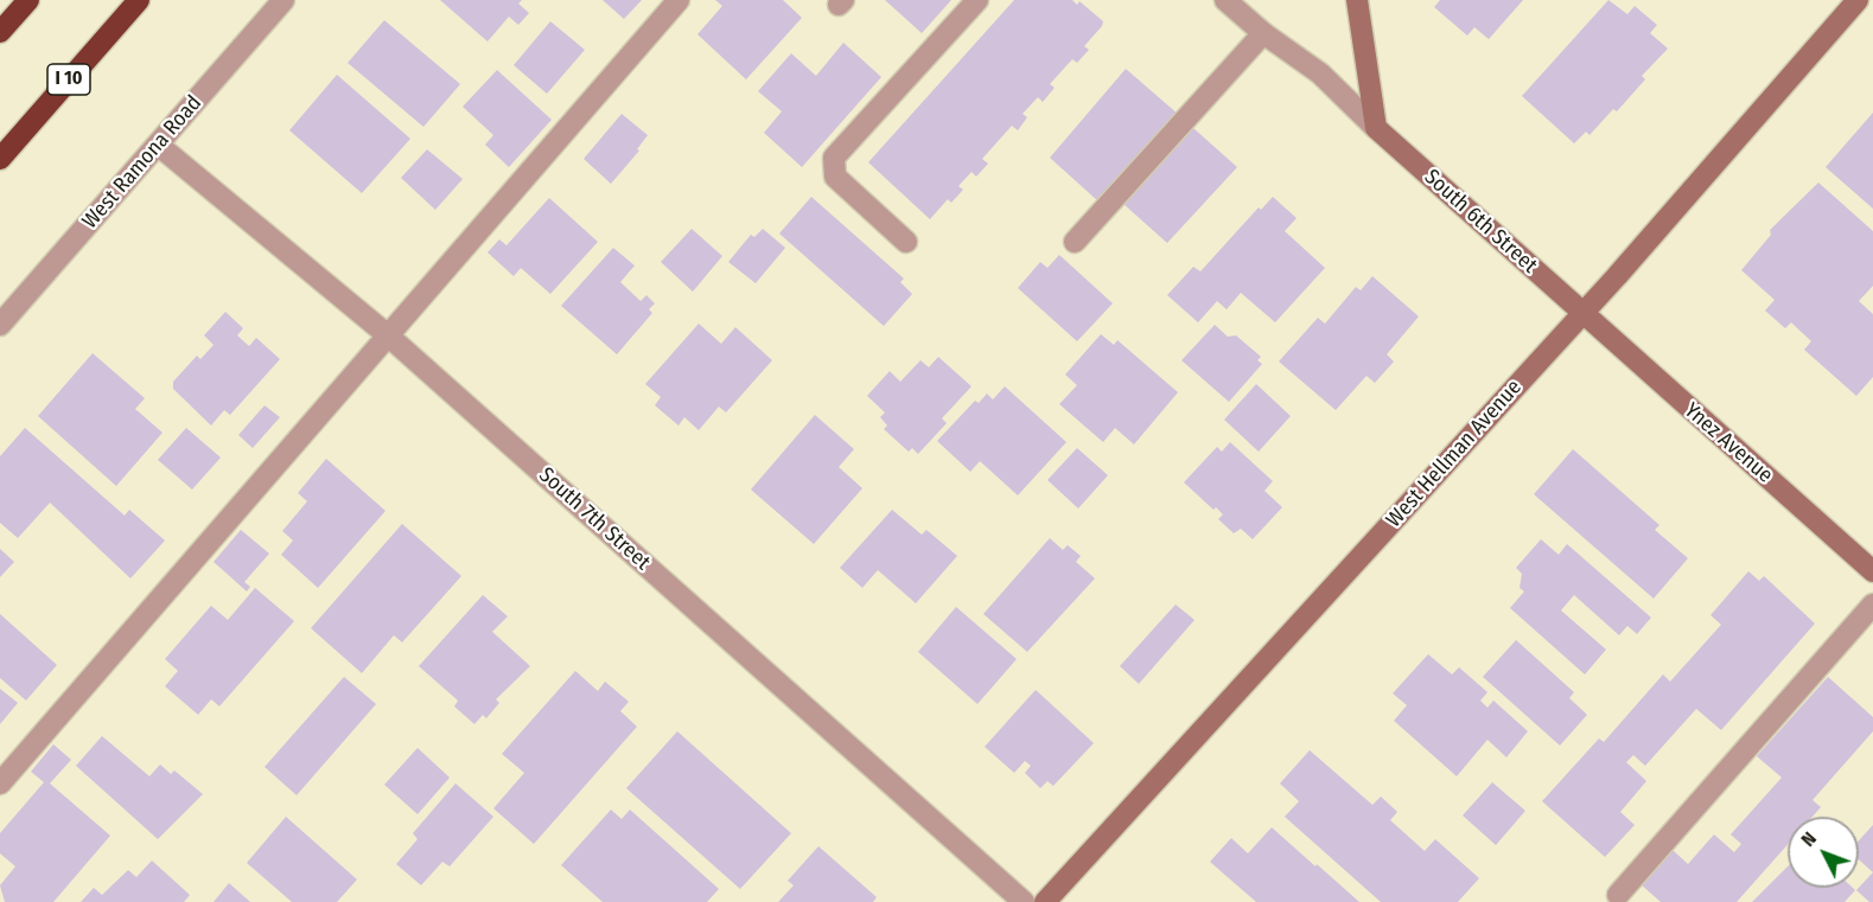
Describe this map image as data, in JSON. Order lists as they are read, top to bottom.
{
  "streets": {
    "highway": ["I 10"],
    "street": [
      "West Ramona Road",
      "South 6th Street",
      "Ynez Avenue",
      "West Hellman Avenue",
      "South 7th Street"
    ]
  },
  "crossings": [
    ["West Ramona Road", "South 7th Street"],
    ["South 6th Street", "Ynez Avenue"],
    ["South 6th Street", "West Hellman Avenue"],
    ["Ynez Avenue", "West Hellman Avenue"]
  ],
  "north": "top left"
}
